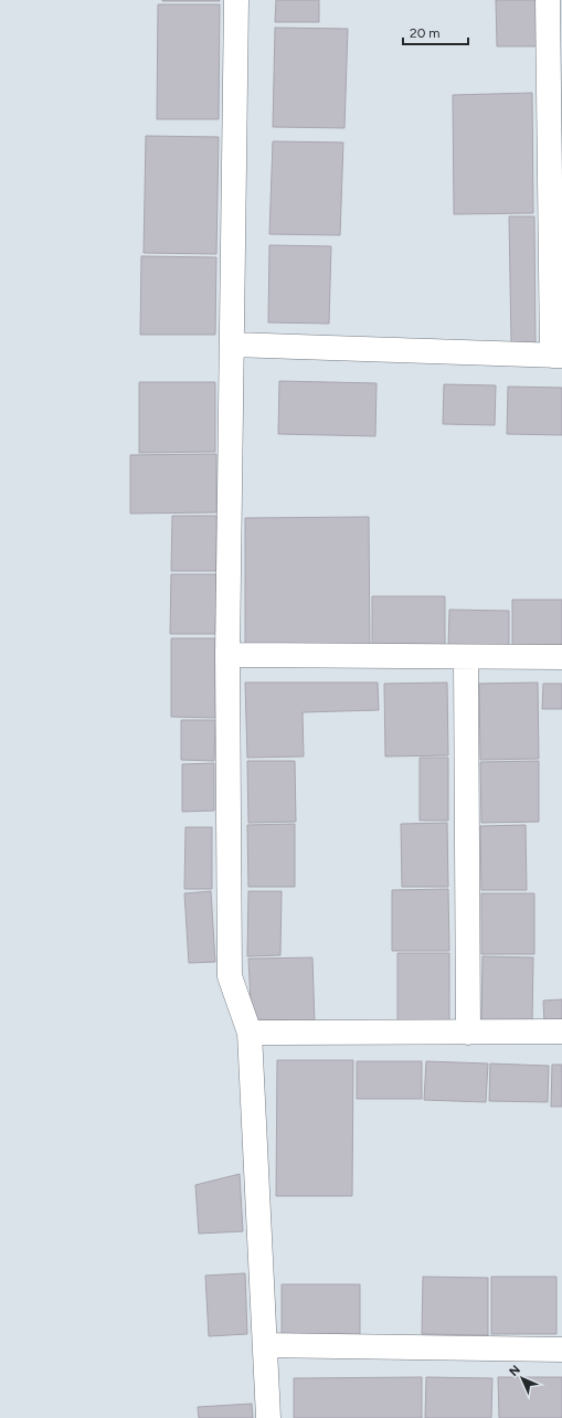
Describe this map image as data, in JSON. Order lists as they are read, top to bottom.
{
  "scale_bar": "20 m",
  "north": "top left"
}
